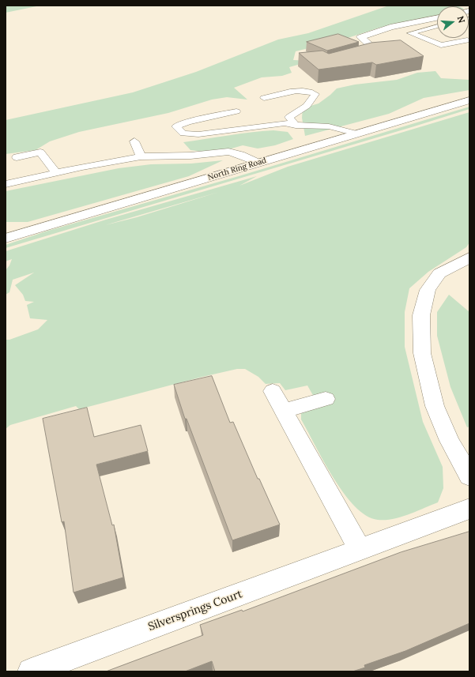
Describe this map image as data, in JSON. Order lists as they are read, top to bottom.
{
  "streets": {
    "street": ["North Ring Road", "Silversprings Court"]
  },
  "north": "right"
}
